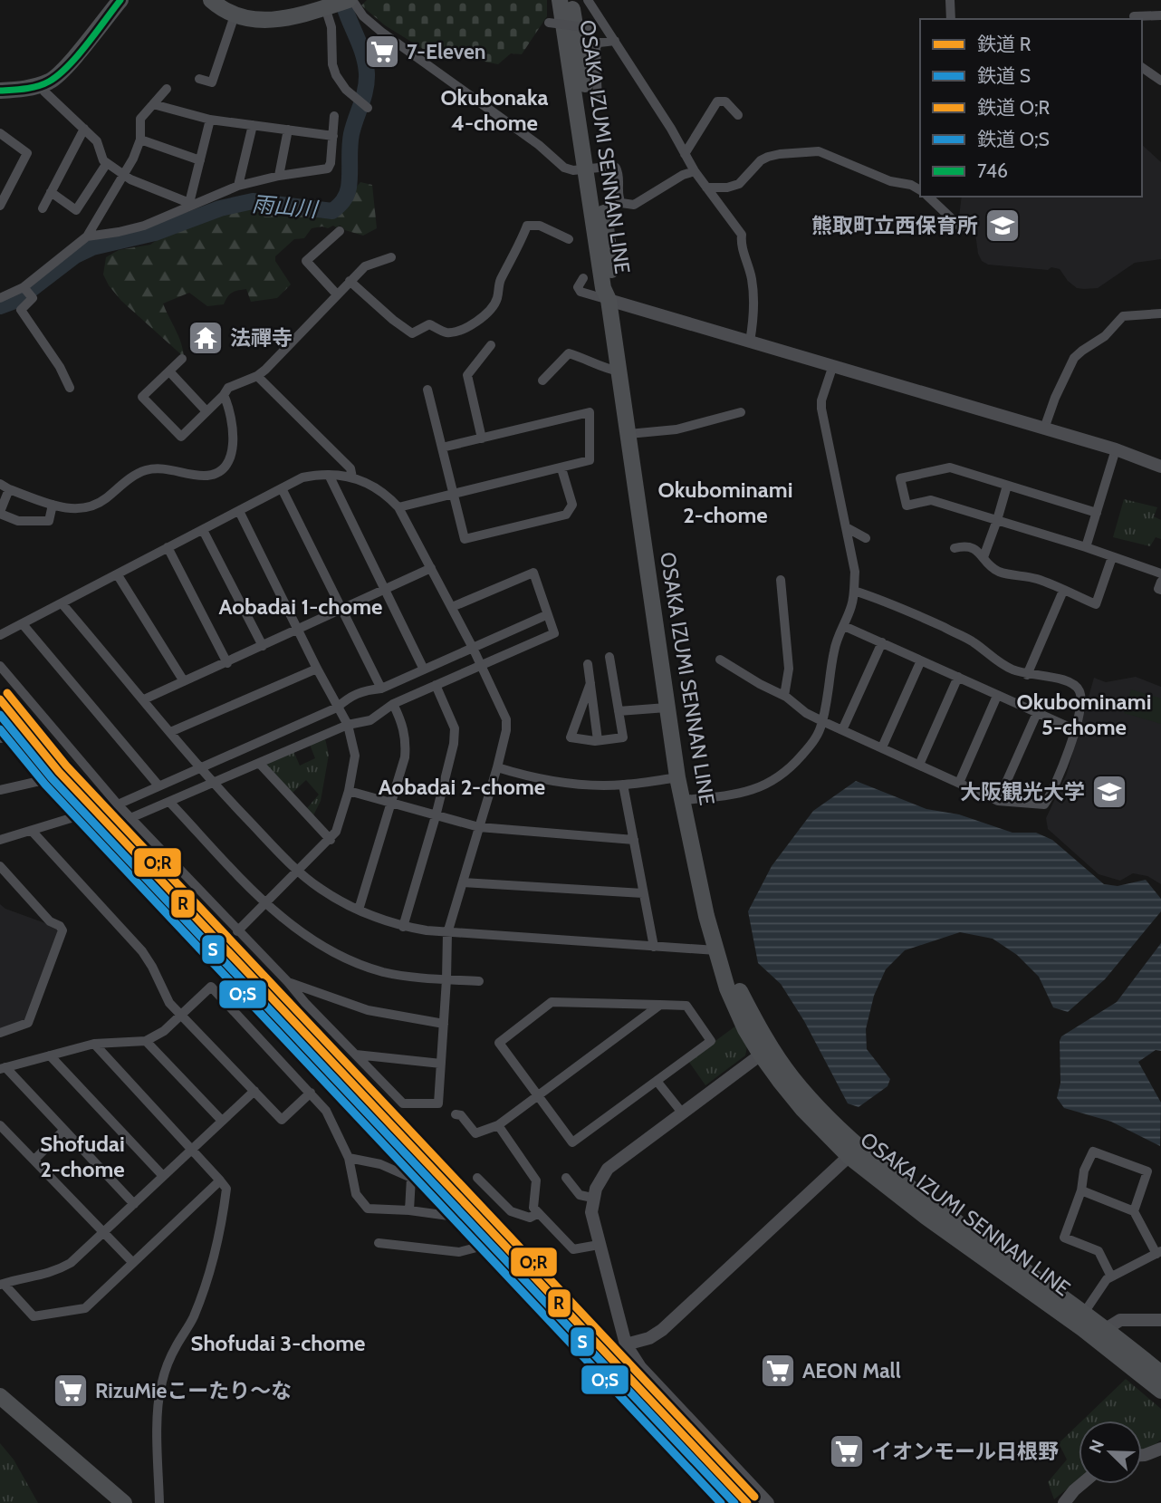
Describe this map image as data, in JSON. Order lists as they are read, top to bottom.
{
  "streets": {
    "main road": ["OSAKA IZUMI SENNAN LINE"]
  },
  "districts": [
    "Okubonaka 4-chome",
    "Okubominami 2-chome",
    "Aobadai 1-chome",
    "Okubominami 5-chome",
    "Aobadai 2-chome",
    "Shofudai 2-chome",
    "Shofudai 3-chome"
  ],
  "water": ["雨山川"],
  "places": {
    "supermarket": [
      "7-Eleven",
      "AEON Mall",
      "RizuMieこーたり～な",
      "イオンモール日根野"
    ],
    "school or university": ["熊取町立西保育所", "大阪観光大学"],
    "temple": ["法禪寺"]
  },
  "lines": [
    "transit line 746",
    "rail line O;R",
    "rail line R",
    "rail line S",
    "rail line O;S"
  ],
  "legend": [
    "鉄道 R",
    "鉄道 S",
    "鉄道 O;R",
    "鉄道 O;S",
    "746"
  ],
  "north": "top left"
}
